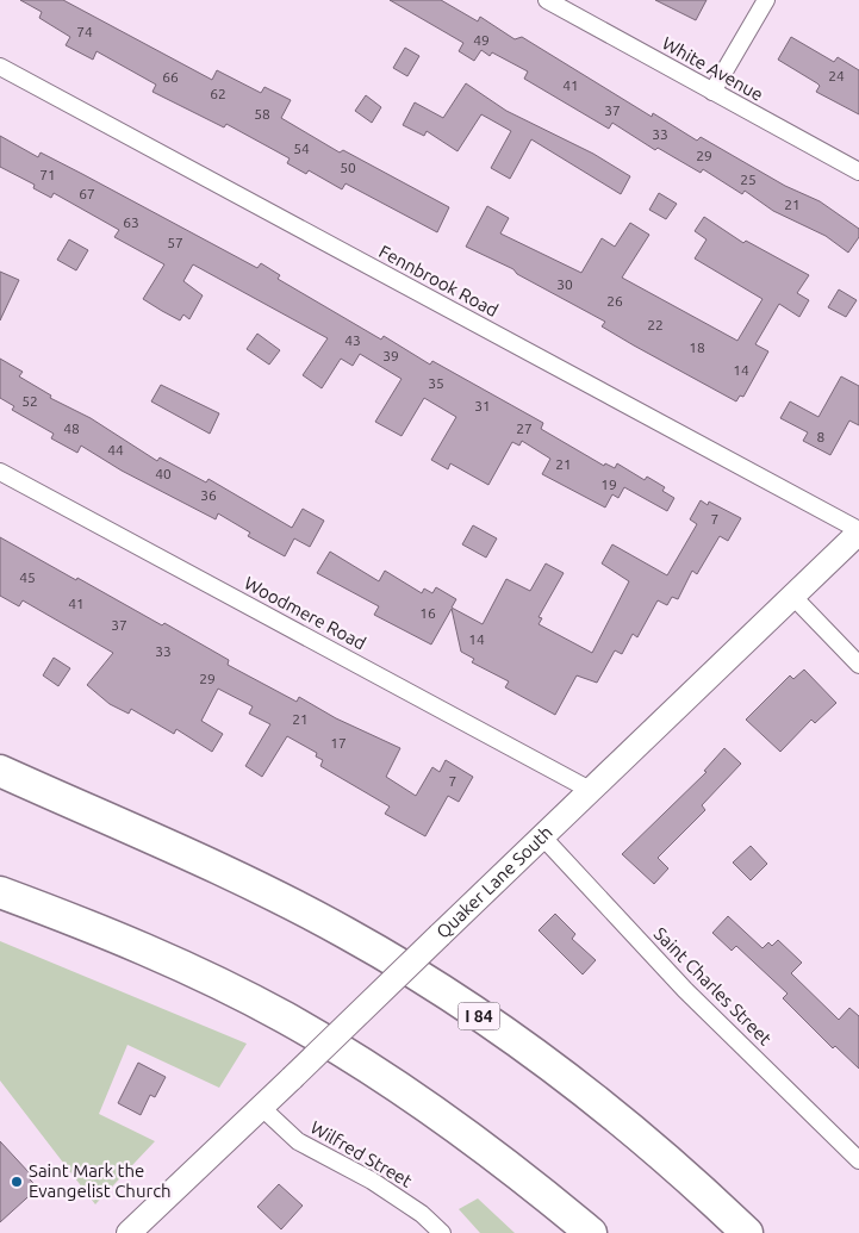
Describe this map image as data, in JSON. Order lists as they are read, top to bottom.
{
  "streets": {
    "highway": ["I 84"],
    "main road": ["Quaker Lane South"],
    "street": [
      "White Avenue",
      "Fennbrook Road",
      "Woodmere Road",
      "Saint Charles Street",
      "Wilfred Street"
    ]
  },
  "crossings": [
    ["Fennbrook Road", "Quaker Lane South"],
    ["Woodmere Road", "Quaker Lane South"],
    ["Quaker Lane South", "Saint Charles Street"],
    ["Quaker Lane South", "Wilfred Street"]
  ],
  "places": ["Saint Mark the Evangelist Church"],
  "house_numbers": [
    "74",
    "49",
    "24",
    "66",
    "41",
    "62",
    "37",
    "58",
    "33",
    "54",
    "29",
    "50",
    "71",
    "25",
    "67",
    "21",
    "63",
    "57",
    "30",
    "26",
    "22",
    "43",
    "18",
    "39",
    "14",
    "35",
    "52",
    "31",
    "48",
    "27",
    "8",
    "44",
    "21",
    "40",
    "19",
    "36",
    "7",
    "45",
    "41",
    "16",
    "37",
    "14",
    "33",
    "29",
    "21",
    "17",
    "7"
  ]
}
